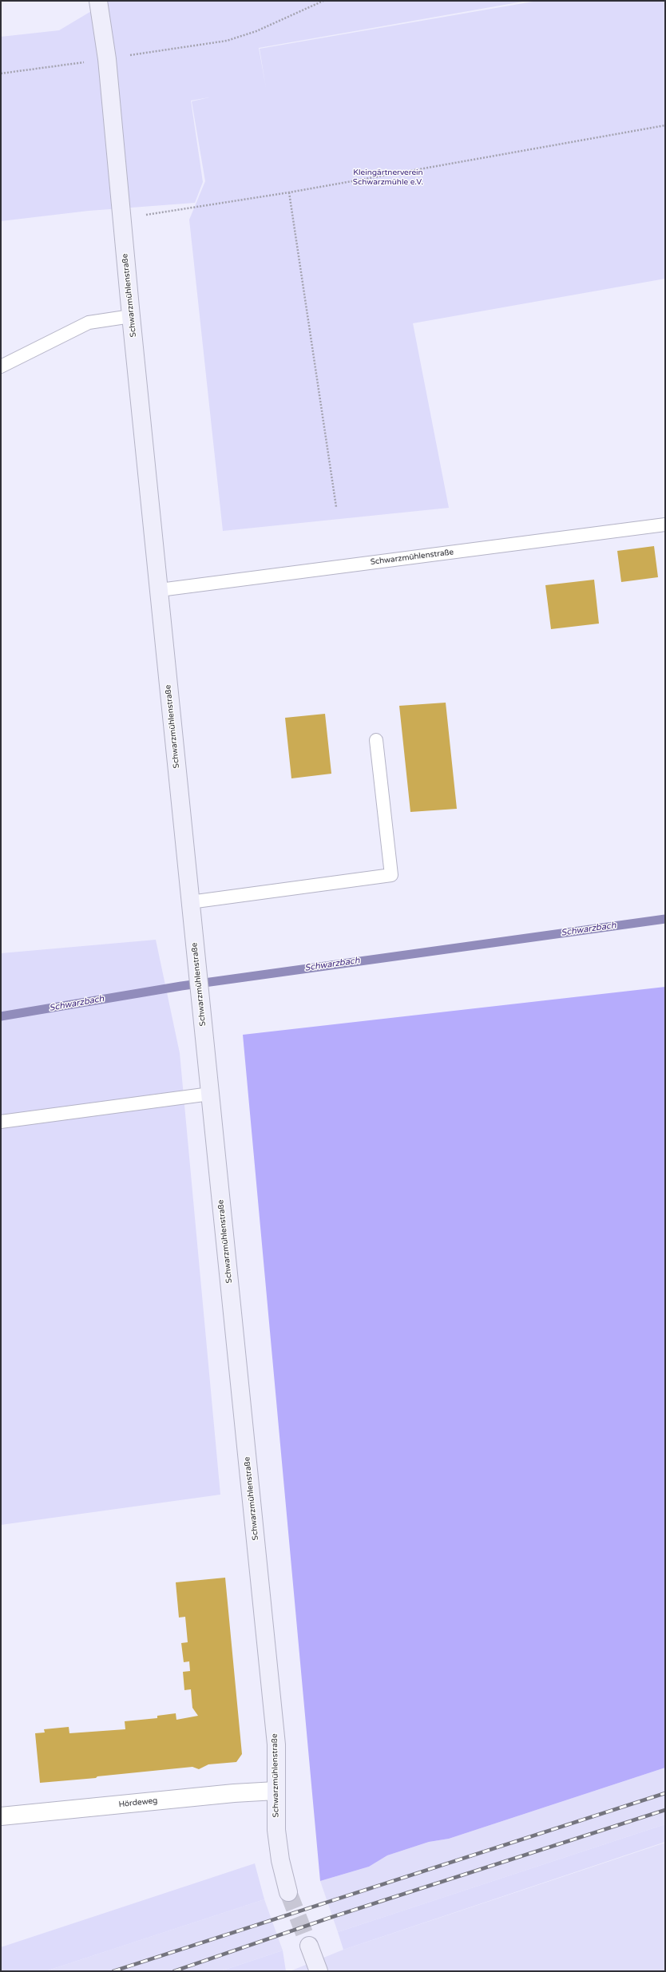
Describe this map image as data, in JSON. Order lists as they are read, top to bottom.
{
  "streets": {
    "street": ["Schwarzmühlenstraße", "Hördeweg"]
  },
  "crossings": [
    ["Schwarzmühlenstraße", "Hördeweg"]
  ],
  "water": ["Schwarzbach"],
  "parks": ["Kleingärtnerverein Schwarzmühle e.V."]
}
